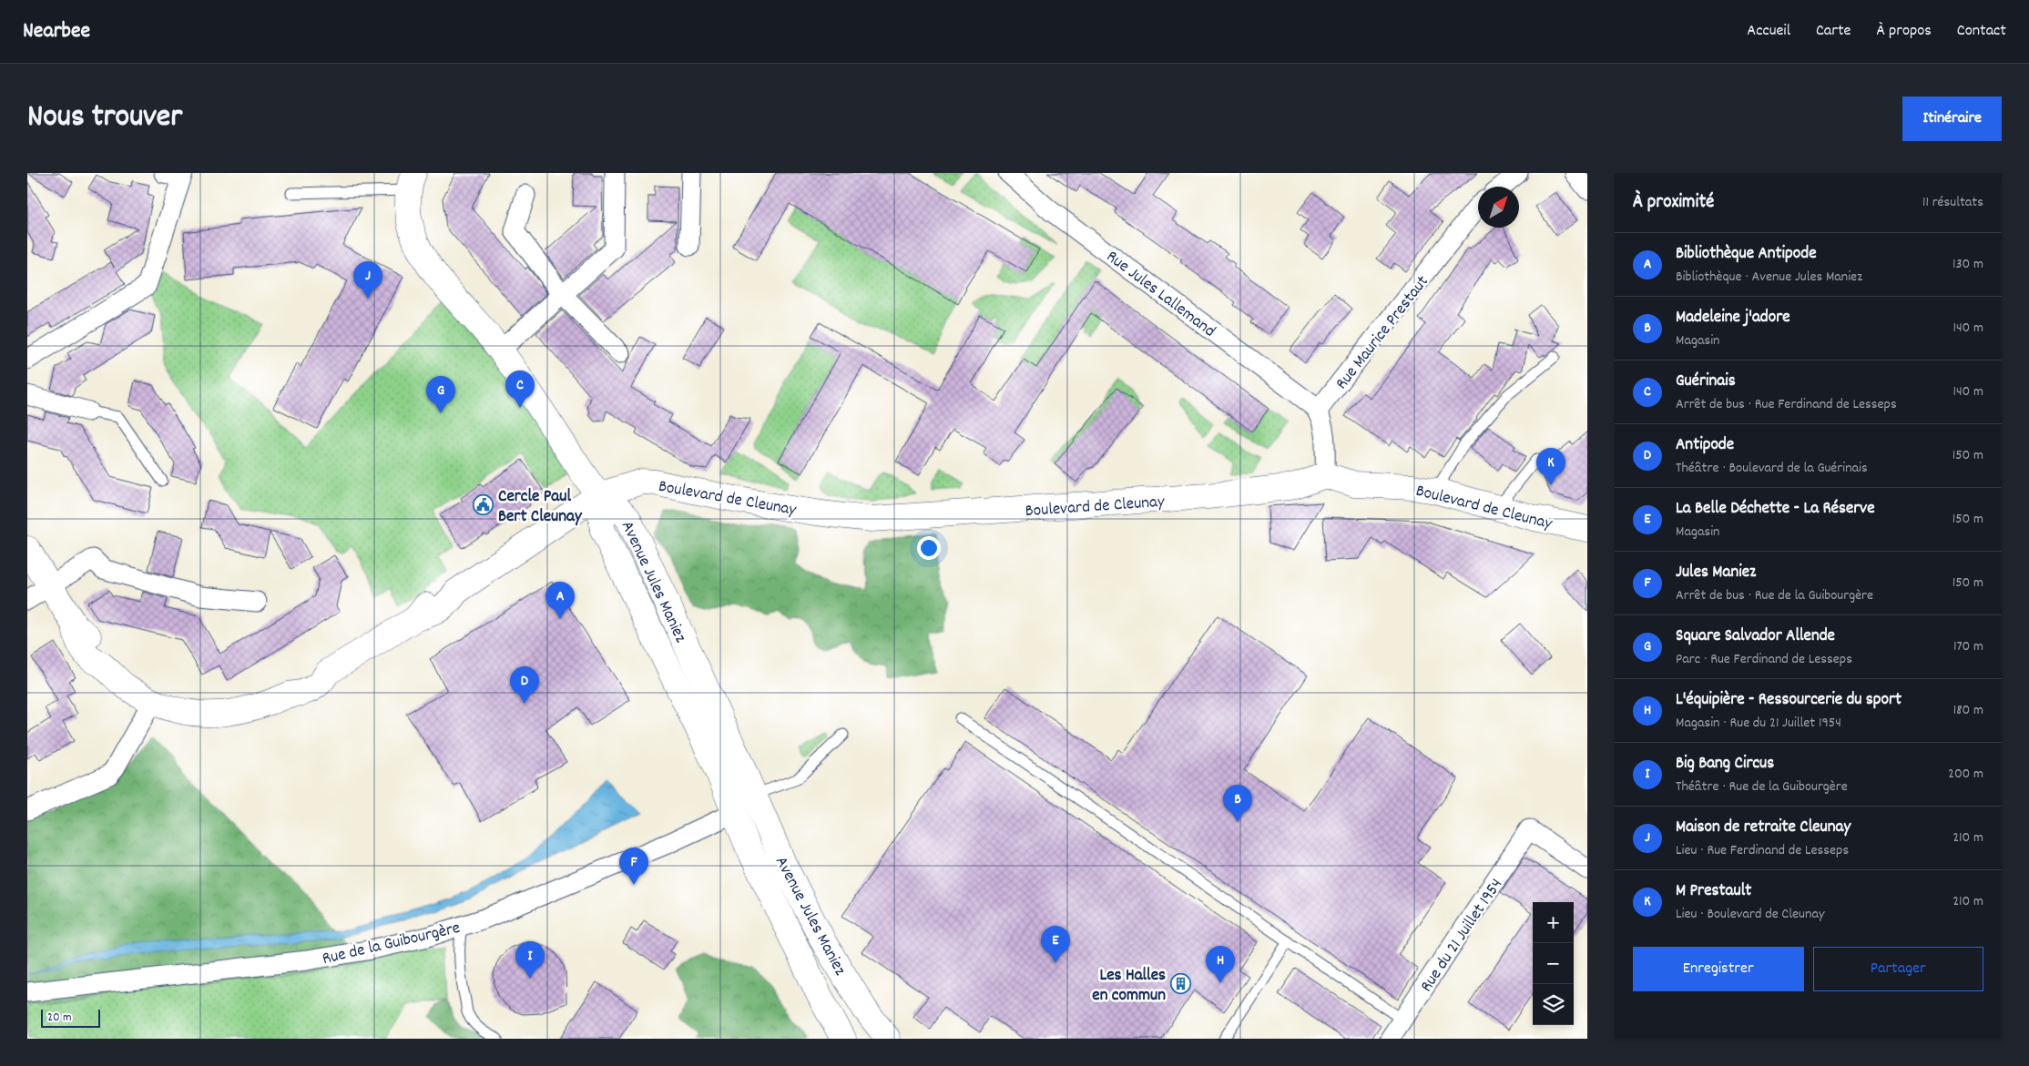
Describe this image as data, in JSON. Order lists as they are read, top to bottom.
{
  "streets": {
    "main road": ["Boulevard de Cleunay", "Avenue Jules Maniez"],
    "street": [
      "Rue Jules Lallemand",
      "Rue Maurice Prestaut",
      "Rue du 21 Juillet 1954",
      "Rue de la Guibourgère"
    ]
  },
  "crossings": [
    ["Rue Jules Lallemand", "Rue Maurice Prestaut"],
    ["Boulevard de Cleunay", "Avenue Jules Maniez"],
    ["Avenue Jules Maniez", "Rue de la Guibourgère"]
  ],
  "places": {
    "public building": ["Cercle Paul Bert Cleunay"],
    "building": ["Les Halles en commun"]
  },
  "scale_bar": "20 m",
  "north": "top right",
  "page": {
    "header": "Nearbee",
    "nav": [
      "Accueil",
      "Carte",
      "À propos",
      "Contact"
    ],
    "title": "Nous trouver",
    "buttons": [
      "Itinéraire",
      ["Enregistrer", "Partager"]
    ],
    "heading": ["À proximité", "11 résultats"],
    "list": [
      {
        "mark": "A",
        "name": "Bibliothèque Antipode",
        "note": "Bibliothèque · Avenue Jules Maniez",
        "value": "130 m"
      },
      {
        "mark": "B",
        "name": "Madeleine j'adore",
        "note": "Magasin",
        "value": "140 m"
      },
      {
        "mark": "C",
        "name": "Guérinais",
        "note": "Arrêt de bus · Rue Ferdinand de Lesseps",
        "value": "140 m"
      },
      {
        "mark": "D",
        "name": "Antipode",
        "note": "Théâtre · Boulevard de la Guérinais",
        "value": "150 m"
      },
      {
        "mark": "E",
        "name": "La Belle Déchette - La Réserve",
        "note": "Magasin",
        "value": "150 m"
      },
      {
        "mark": "F",
        "name": "Jules Maniez",
        "note": "Arrêt de bus · Rue de la Guibourgère",
        "value": "150 m"
      },
      {
        "mark": "G",
        "name": "Square Salvador Allende",
        "note": "Parc · Rue Ferdinand de Lesseps",
        "value": "170 m"
      },
      {
        "mark": "H",
        "name": "L'équipière - Ressourcerie du sport",
        "note": "Magasin · Rue du 21 Juillet 1954",
        "value": "180 m"
      },
      {
        "mark": "I",
        "name": "Big Bang Circus",
        "note": "Théâtre · Rue de la Guibourgère",
        "value": "200 m"
      },
      {
        "mark": "J",
        "name": "Maison de retraite Cleunay",
        "note": "Lieu · Rue Ferdinand de Lesseps",
        "value": "210 m"
      },
      {
        "mark": "K",
        "name": "M Prestault",
        "note": "Lieu · Boulevard de Cleunay",
        "value": "210 m"
      }
    ],
    "pins": [
      "J",
      "C",
      "G",
      "K",
      "A",
      "D",
      "B",
      "F",
      "E",
      "I",
      "H"
    ],
    "map_buttons": ["+", "−"],
    "scale": "20 m"
  }
}
